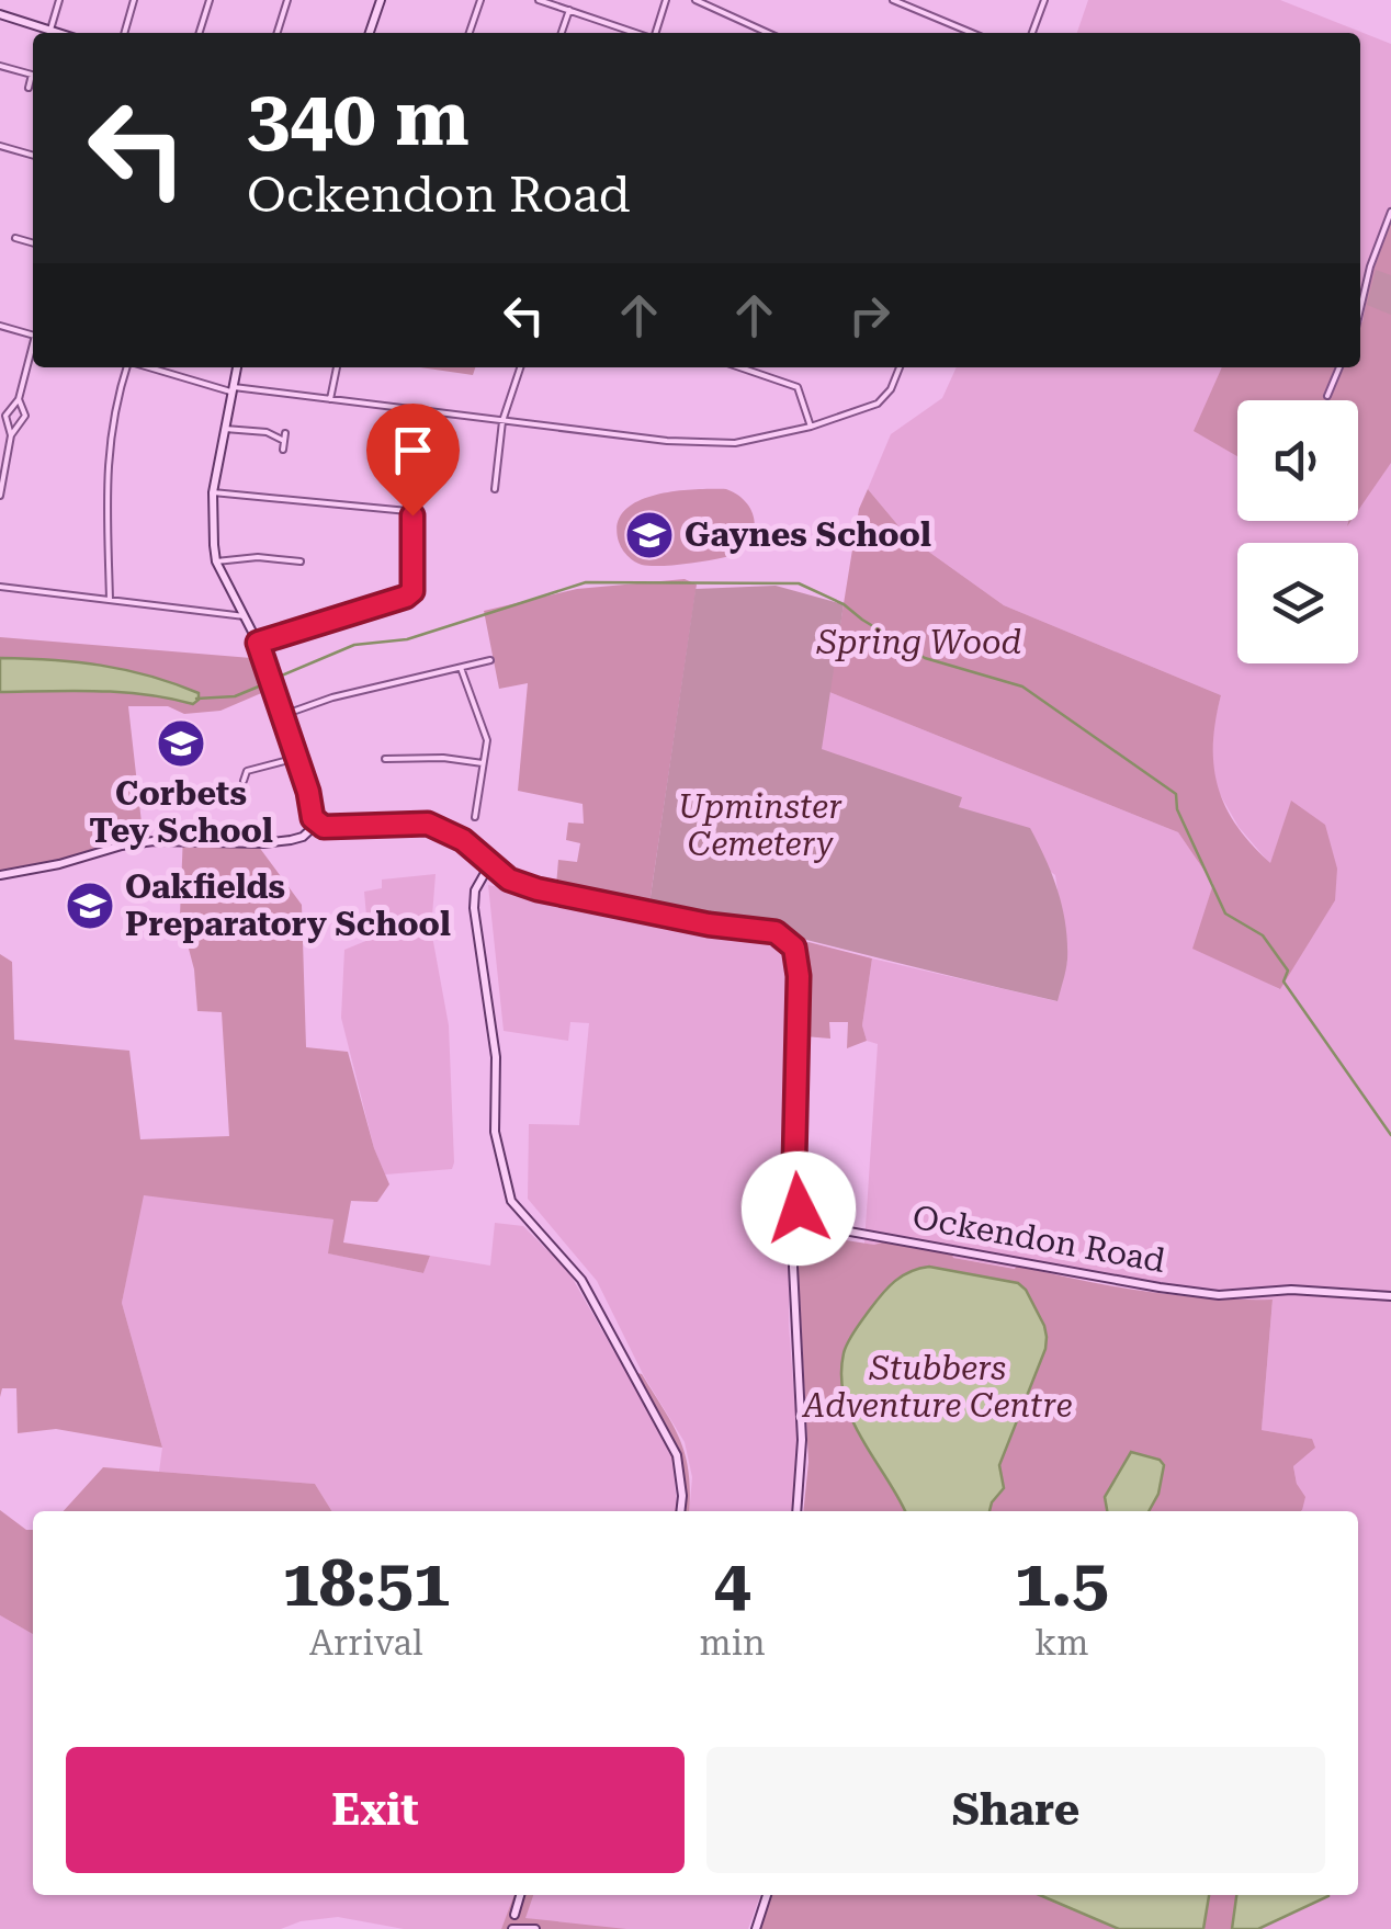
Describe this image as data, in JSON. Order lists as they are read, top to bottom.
{
  "streets": {
    "main road": ["Ockendon Road"]
  },
  "parks": ["Spring Wood", "Upminster Cemetery", "Stubbers Adventure Centre"],
  "places": {
    "school or university": ["Gaynes School", "Corbets Tey School", "Oakfields Preparatory School"]
  },
  "page": {
    "turn": ["340 m", "Ockendon Road"],
    "eta": [
      "18:51",
      "Arrival",
      "4",
      "min",
      "1.5",
      "km"
    ],
    "buttons": ["Exit", "Share"]
  }
}
